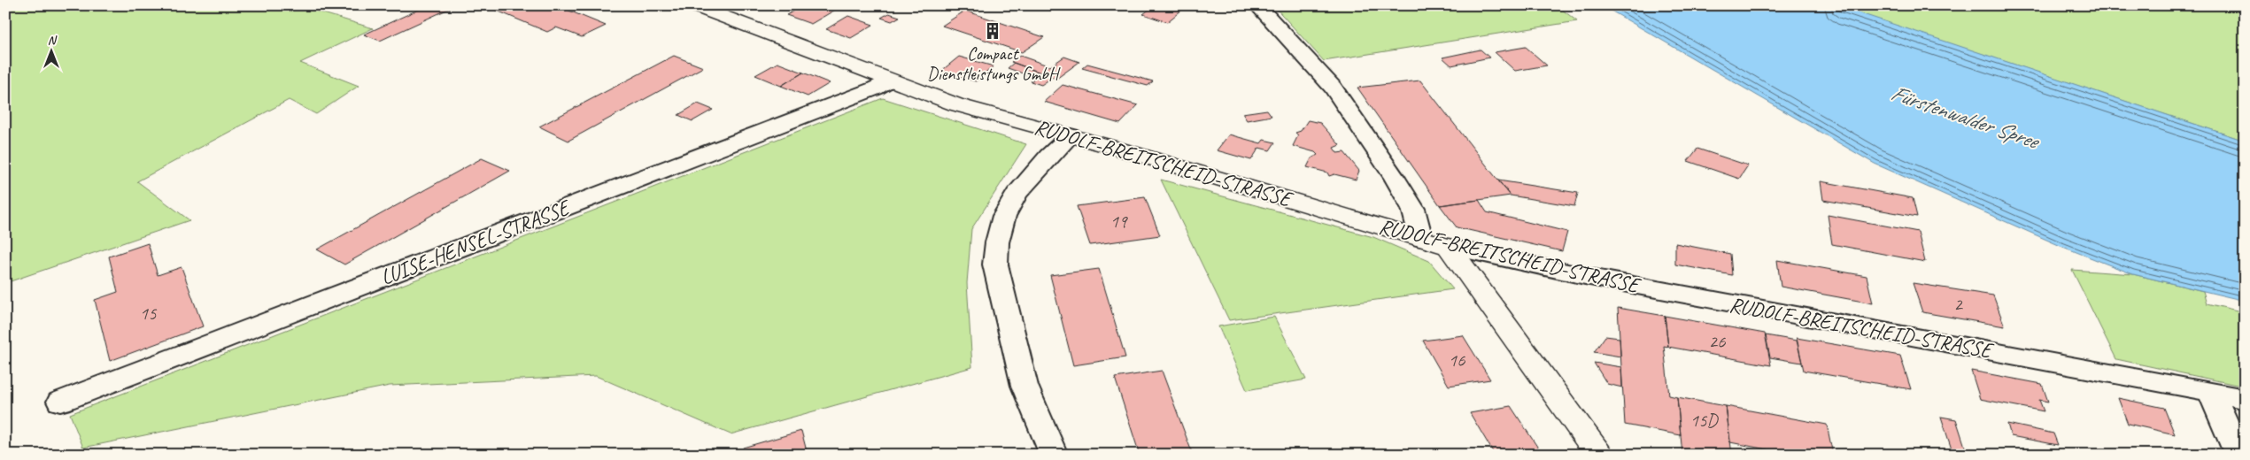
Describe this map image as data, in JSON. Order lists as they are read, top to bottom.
{
  "streets": {
    "main road": ["RUDOLF-BREITSCHEID-STRASSE"],
    "street": ["LUISE-HENSEL-STRASSE"]
  },
  "crossings": [
    ["RUDOLF-BREITSCHEID-STRASSE", "LUISE-HENSEL-STRASSE"]
  ],
  "water": ["Fürstenwalder Spree"],
  "places": {
    "building": ["Compact Dienstleistungs GmbH"]
  },
  "house_numbers": [
    "19",
    "2",
    "15",
    "26",
    "16",
    "15D"
  ],
  "north": "top"
}
